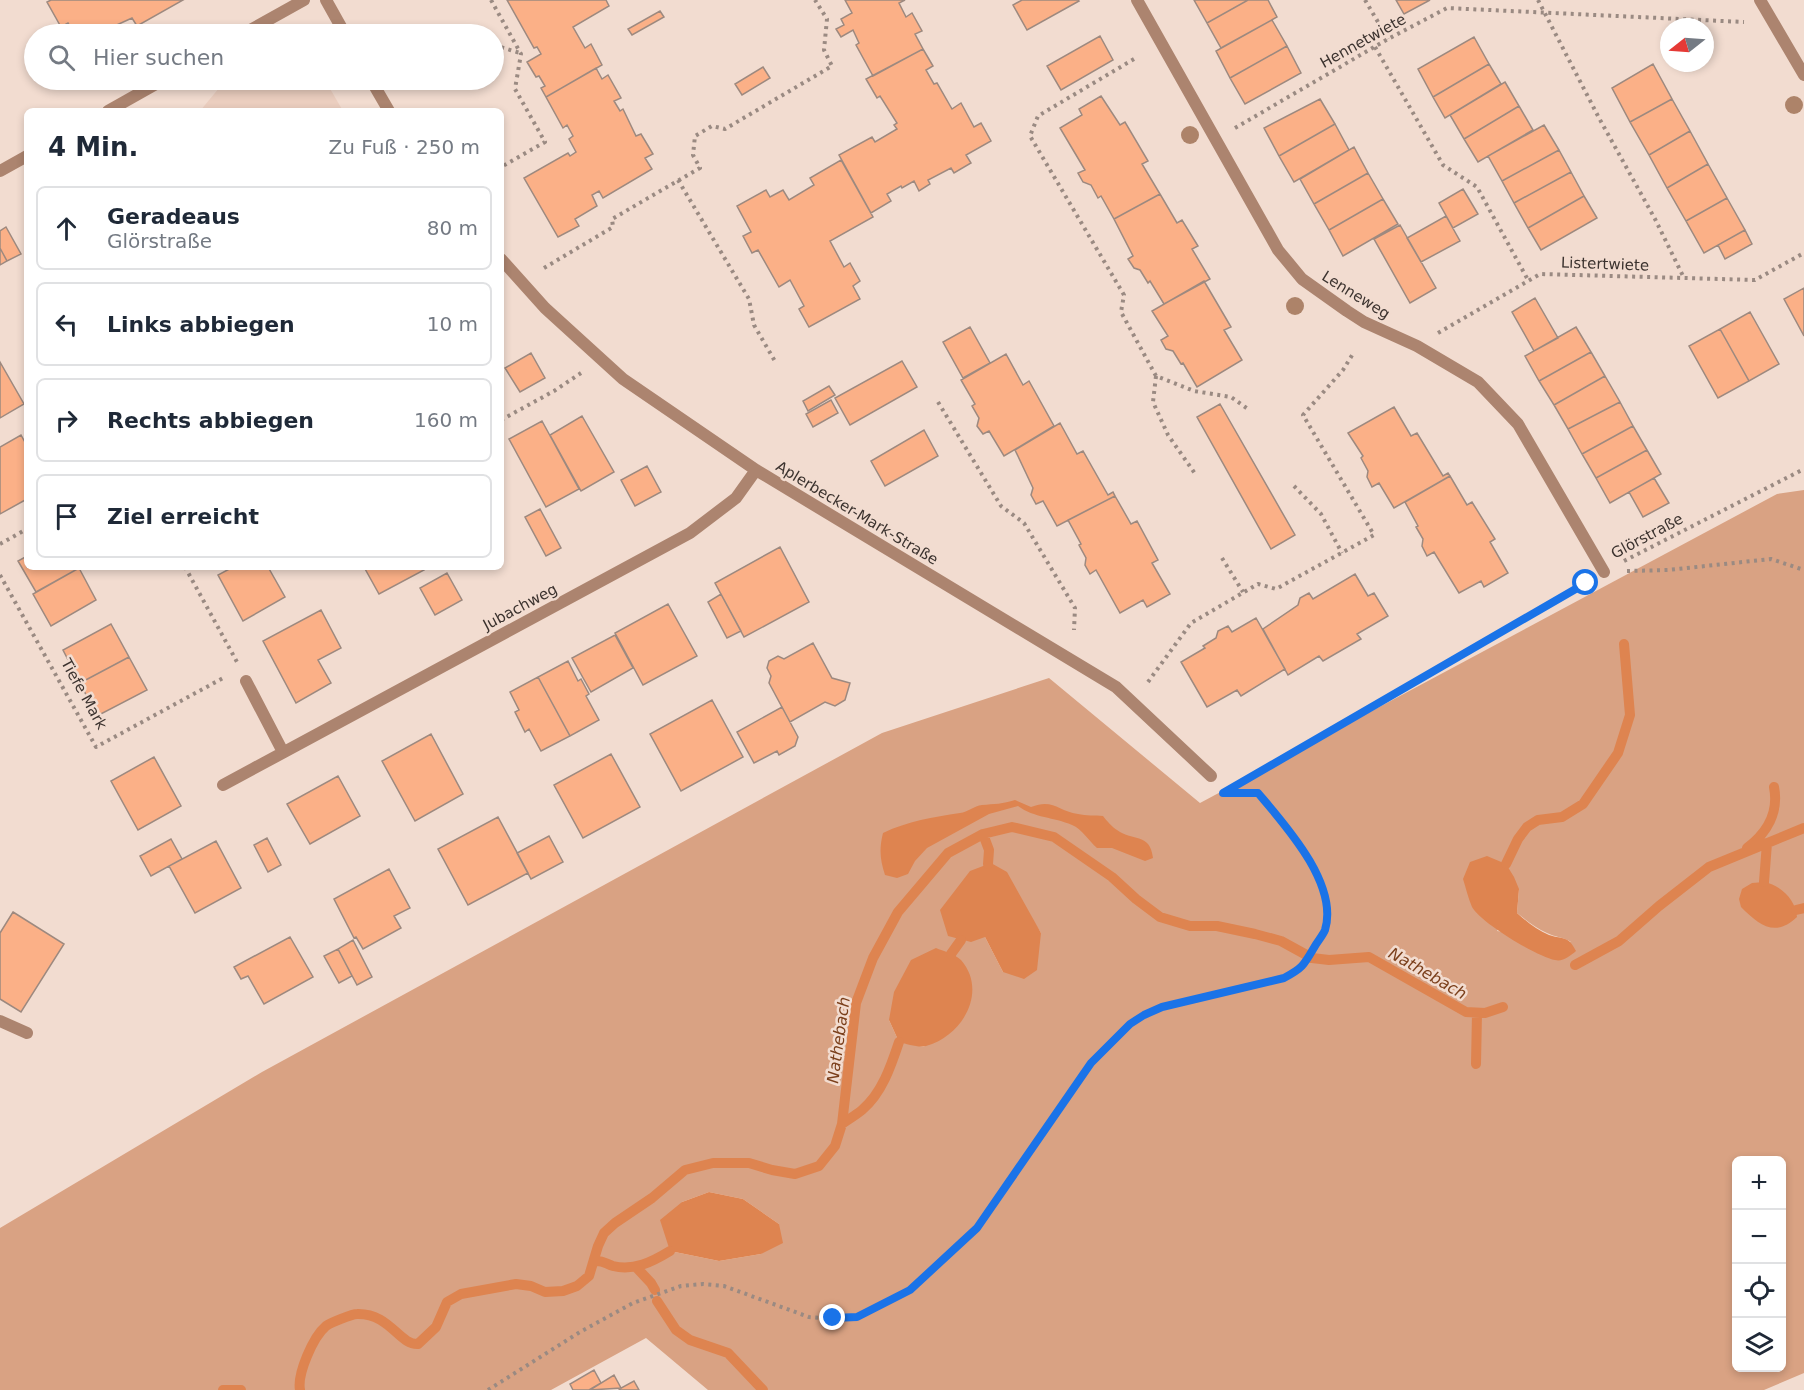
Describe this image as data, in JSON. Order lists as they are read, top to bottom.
{
  "streets": {
    "street": ["Lenneweg", "Aplerbecker-Mark-Straße", "Jubachweg"],
    "path": [
      "Hennetwiete",
      "Listertwiete",
      "Glörstraße",
      "Tiefe Mark"
    ]
  },
  "crossings": [
    ["Hennetwiete", "Lenneweg"],
    ["Listertwiete", "Lenneweg"],
    ["Lenneweg", "Glörstraße"],
    ["Aplerbecker-Mark-Straße", "Jubachweg"]
  ],
  "water": ["Nathebach"],
  "north": "left",
  "page": {
    "search": "Hier suchen",
    "heading": ["4 Min.", "Zu Fuß · 250 m"],
    "list": [
      ["Geradeaus", "Glörstraße", "80 m"],
      ["Links abbiegen", "10 m"],
      ["Rechts abbiegen", "160 m"],
      "Ziel erreicht"
    ],
    "map_buttons": ["+", "−"]
  }
}
